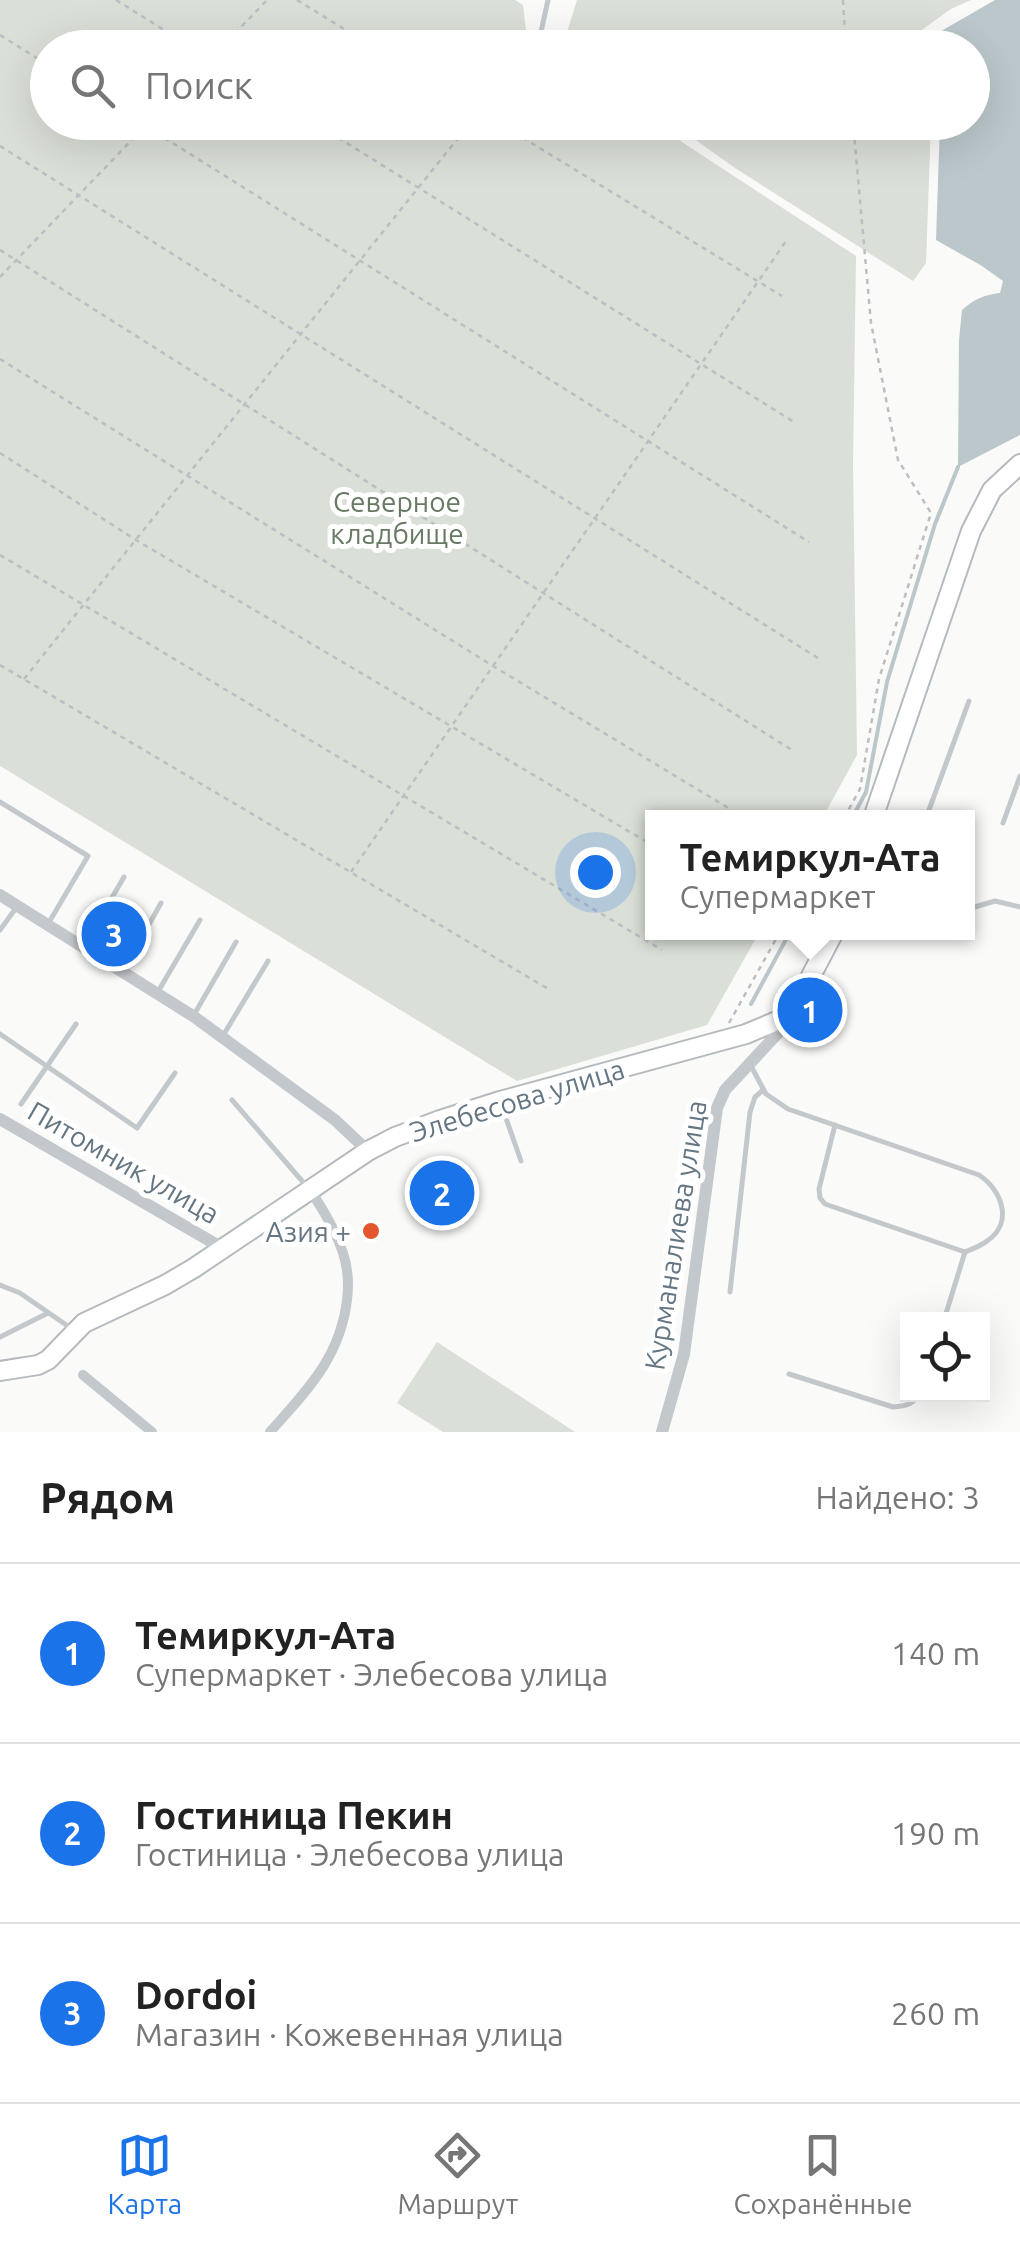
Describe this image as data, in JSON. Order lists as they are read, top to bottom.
{
  "streets": {
    "main road": ["Элебесова улица"],
    "street": ["Питомник улица", "Курманалиева улица"]
  },
  "crossings": [
    ["Элебесова улица", "Питомник улица"],
    ["Элебесова улица", "Курманалиева улица"]
  ],
  "parks": ["Северное кладбище"],
  "places": ["Азия +"],
  "page": {
    "search": "Поиск",
    "popup": ["Темиркул-Ата", "Супермаркет"],
    "pins": ["3", "1", "2"],
    "heading": ["Рядом", "Найдено: 3"],
    "list": [
      {
        "mark": "1",
        "name": "Темиркул-Ата",
        "note": "Супермаркет · Элебесова улица",
        "value": "140 m"
      },
      {
        "mark": "2",
        "name": "Гостиница Пекин",
        "note": "Гостиница · Элебесова улица",
        "value": "190 m"
      },
      {
        "mark": "3",
        "name": "Dordoi",
        "note": "Магазин · Кожевенная улица",
        "value": "260 m"
      }
    ],
    "nav": ["Карта", "Маршрут", "Сохранённые"]
  }
}
